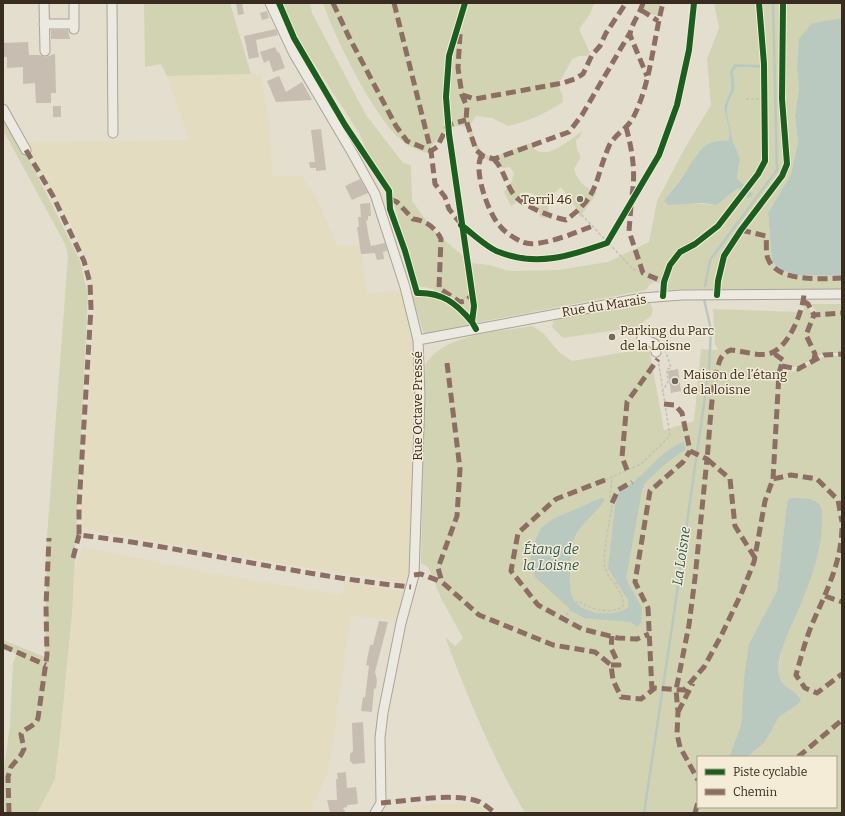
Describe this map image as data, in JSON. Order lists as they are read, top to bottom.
{
  "streets": {
    "street": ["Rue du Marais", "Rue Octave Pressé"]
  },
  "crossings": [
    ["Rue du Marais", "Rue Octave Pressé"]
  ],
  "water": ["Étang de la Loisne", "La Loisne"],
  "places": ["Terril 46", "Parking du Parc de la Loisne", "Maison de l’étang de la loisne"],
  "legend": ["Piste cyclable", "Chemin"]
}
